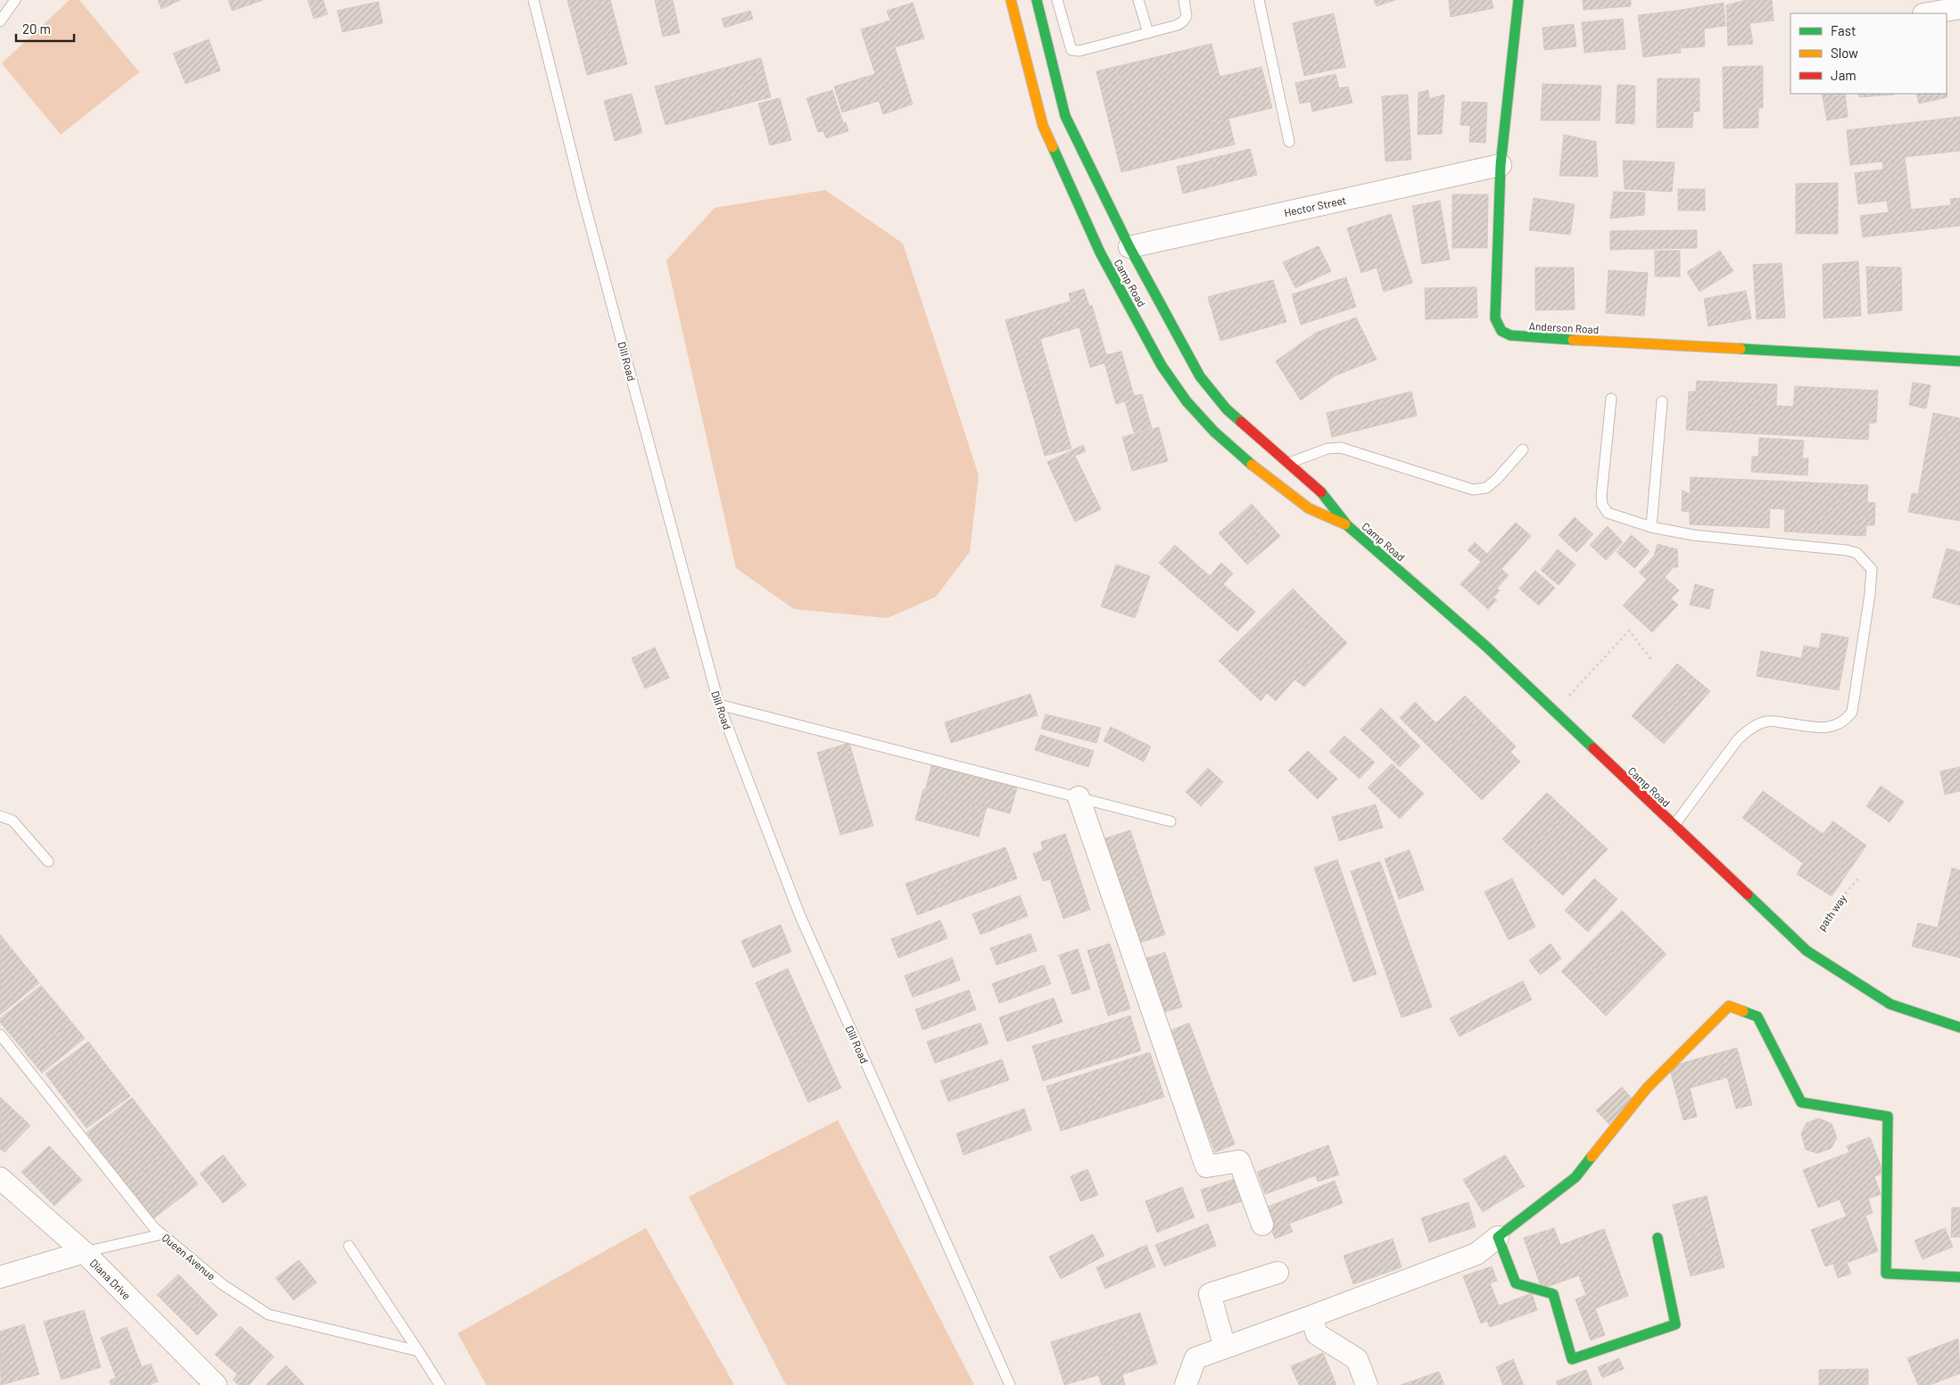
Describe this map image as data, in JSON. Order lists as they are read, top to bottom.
{
  "streets": {
    "main road": ["Camp Road", "Anderson Road"],
    "street": ["Hector Street", "Diana Drive"],
    "lane": ["Dill Road", "Queen Avenue"],
    "path": ["path way"]
  },
  "crossings": [
    ["Hector Street", "Camp Road"],
    ["Hector Street", "Anderson Road"],
    ["Camp Road", "path way"]
  ],
  "legend": ["Fast", "Slow", "Jam"],
  "scale_bar": "20 m"
}
